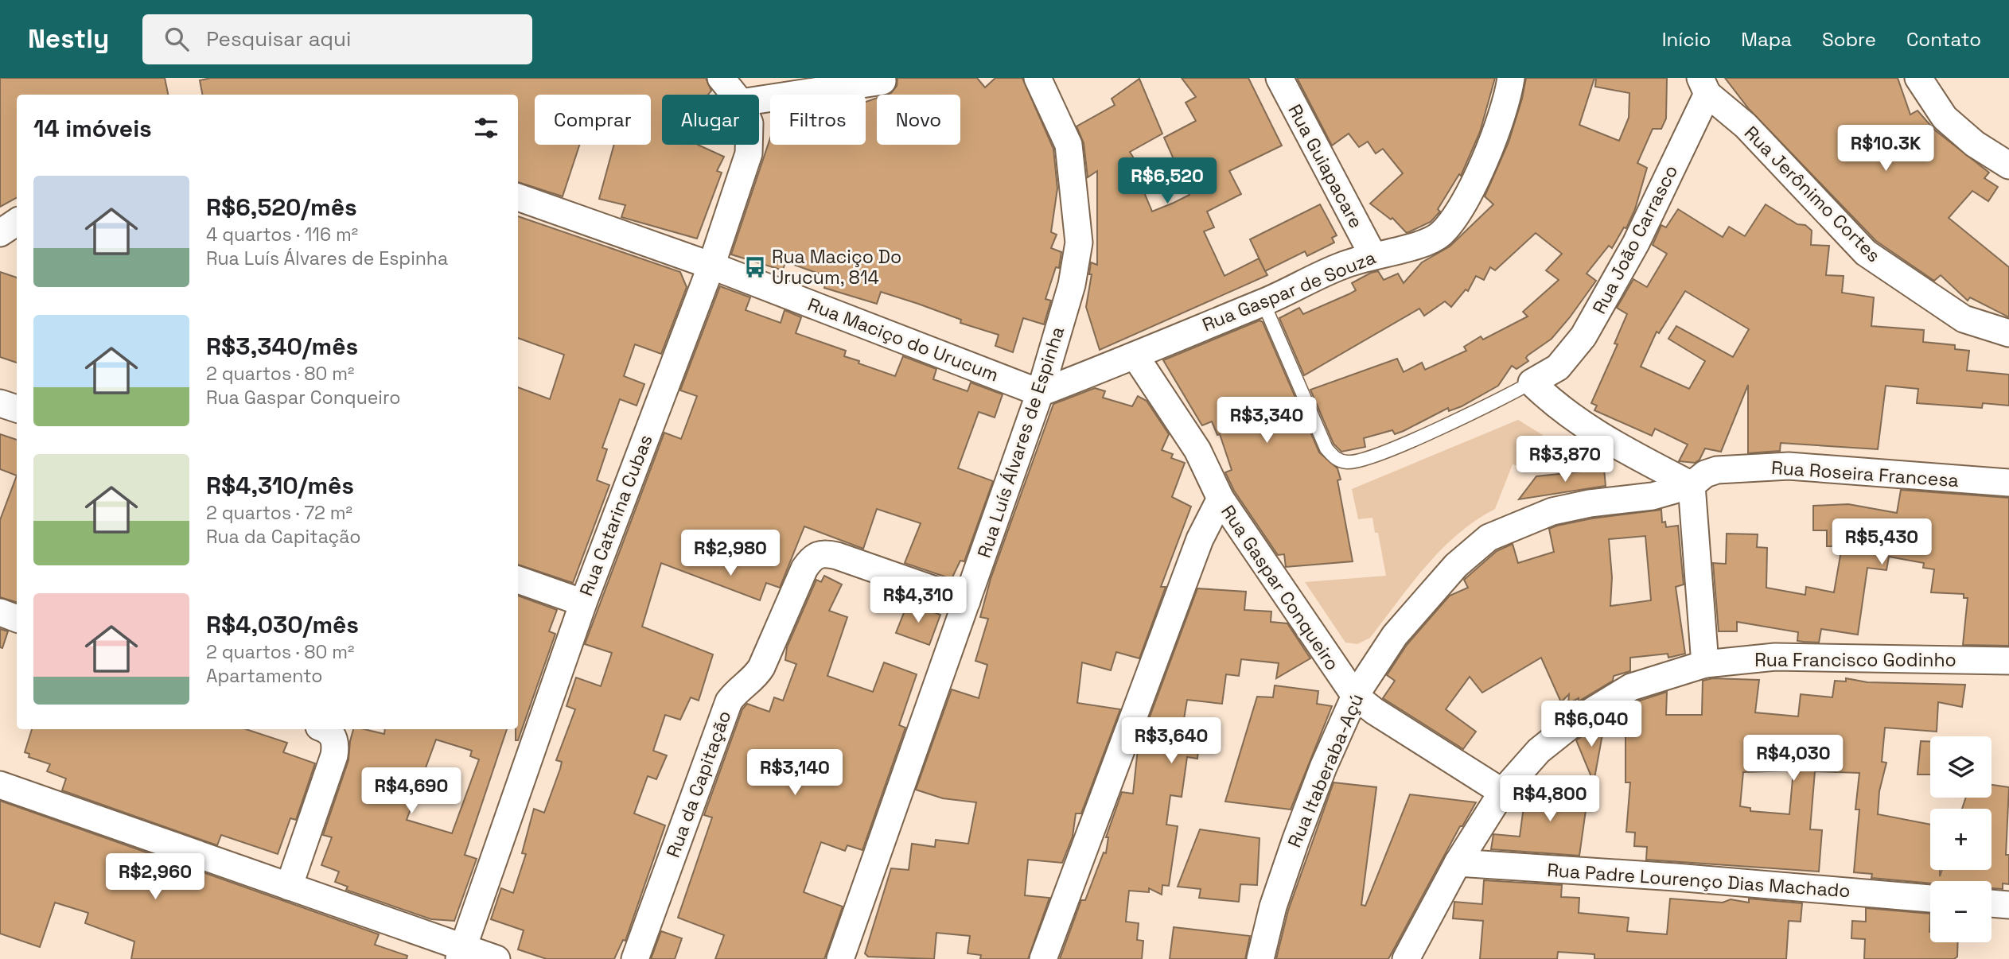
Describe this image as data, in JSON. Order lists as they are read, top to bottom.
{
  "streets": {
    "street": [
      "Rua Guiapacare",
      "Rua Jerônimo Cortes",
      "Rua João Carrasco",
      "Rua Gaspar de Souza",
      "Rua Maciço do Urucum",
      "Rua Luís Álvares de Espinha",
      "Rua Roseira Francesa",
      "Rua Catarina Cubas",
      "Rua Gaspar Conqueiro",
      "Rua Francisco Godinho",
      "Rua Itaberaba-Açú",
      "Rua da Capitação",
      "Rua Padre Lourenço Dias Machado"
    ]
  },
  "crossings": [
    ["Rua Guiapacare", "Rua Gaspar de Souza"],
    ["Rua Jerônimo Cortes", "Rua João Carrasco"],
    ["Rua Gaspar de Souza", "Rua Maciço do Urucum"],
    ["Rua Gaspar de Souza", "Rua Luís Álvares de Espinha"],
    ["Rua Gaspar de Souza", "Rua Gaspar Conqueiro"],
    ["Rua Maciço do Urucum", "Rua Luís Álvares de Espinha"],
    ["Rua Maciço do Urucum", "Rua Catarina Cubas"],
    ["Rua Luís Álvares de Espinha", "Rua da Capitação"],
    ["Rua Roseira Francesa", "Rua Itaberaba-Açú"],
    ["Rua Gaspar Conqueiro", "Rua Francisco Godinho"],
    ["Rua Gaspar Conqueiro", "Rua Itaberaba-Açú"],
    ["Rua Francisco Godinho", "Rua Padre Lourenço Dias Machado"]
  ],
  "places": {
    "bus stop": ["Rua Maciço Do Urucum, 814"]
  },
  "page": {
    "header": "Nestly",
    "search": "Pesquisar aqui",
    "nav": [
      "Início",
      "Mapa",
      "Sobre",
      "Contato"
    ],
    "chip": [
      "Comprar",
      "Alugar",
      "Filtros",
      "Novo"
    ],
    "heading": "14 imóveis",
    "price": [
      "R$10.3K",
      "R$6,520",
      "R$3,340",
      "R$3,870",
      "R$5,430",
      "R$2,980",
      "R$4,310",
      "R$6,040",
      "R$3,640",
      "R$4,030",
      "R$3,140",
      "R$4,690",
      "R$4,800",
      "R$2,960"
    ],
    "list": [
      {
        "name": "R$6,520/mês",
        "note": "4 quartos · 116 m² · Rua Luís Álvares de Espinha"
      },
      {
        "name": "R$3,340/mês",
        "note": "2 quartos · 80 m² · Rua Gaspar Conqueiro"
      },
      {
        "name": "R$4,310/mês",
        "note": "2 quartos · 72 m² · Rua da Capitação"
      },
      {
        "name": "R$4,030/mês",
        "note": "2 quartos · 80 m² · Apartamento"
      }
    ],
    "map_buttons": ["+", "−"]
  }
}
